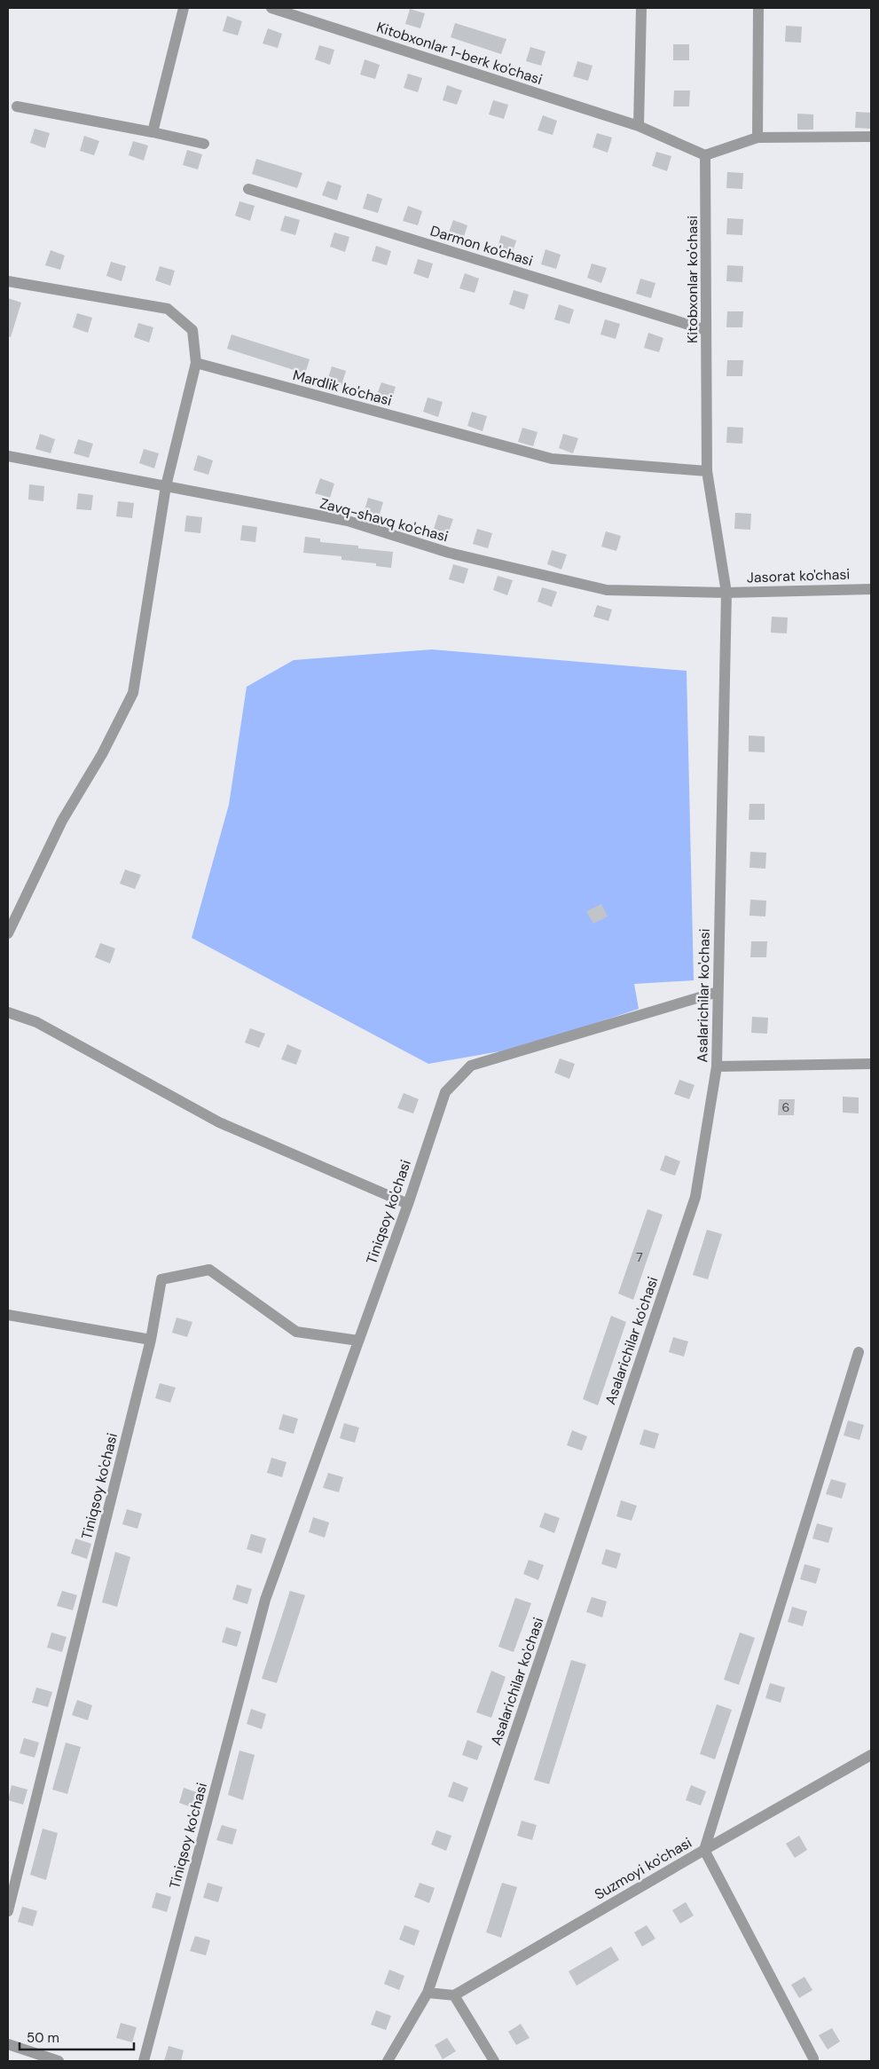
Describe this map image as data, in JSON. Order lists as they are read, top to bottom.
{
  "streets": {
    "street": [
      "Kitobxonlar 1-berk ko'chasi",
      "Darmon ko'chasi",
      "Kitobxonlar ko'chasi",
      "Mardlik ko'chasi",
      "Zavq-shavq ko'chasi",
      "Jasorat ko'chasi",
      "Asalarichilar ko'chasi",
      "Tiniqsoy ko'chasi",
      "Suzmoyi ko'chasi"
    ]
  },
  "crossings": [
    ["Darmon ko'chasi", "Kitobxonlar ko'chasi"],
    ["Kitobxonlar ko'chasi", "Mardlik ko'chasi"],
    ["Kitobxonlar ko'chasi", "Zavq-shavq ko'chasi"],
    ["Kitobxonlar ko'chasi", "Jasorat ko'chasi"],
    ["Kitobxonlar ko'chasi", "Asalarichilar ko'chasi"],
    ["Zavq-shavq ko'chasi", "Jasorat ko'chasi"],
    ["Zavq-shavq ko'chasi", "Asalarichilar ko'chasi"],
    ["Jasorat ko'chasi", "Asalarichilar ko'chasi"],
    ["Asalarichilar ko'chasi", "Tiniqsoy ko'chasi"]
  ],
  "house_numbers": ["6", "7"],
  "scale_bar": "50 m"
}
